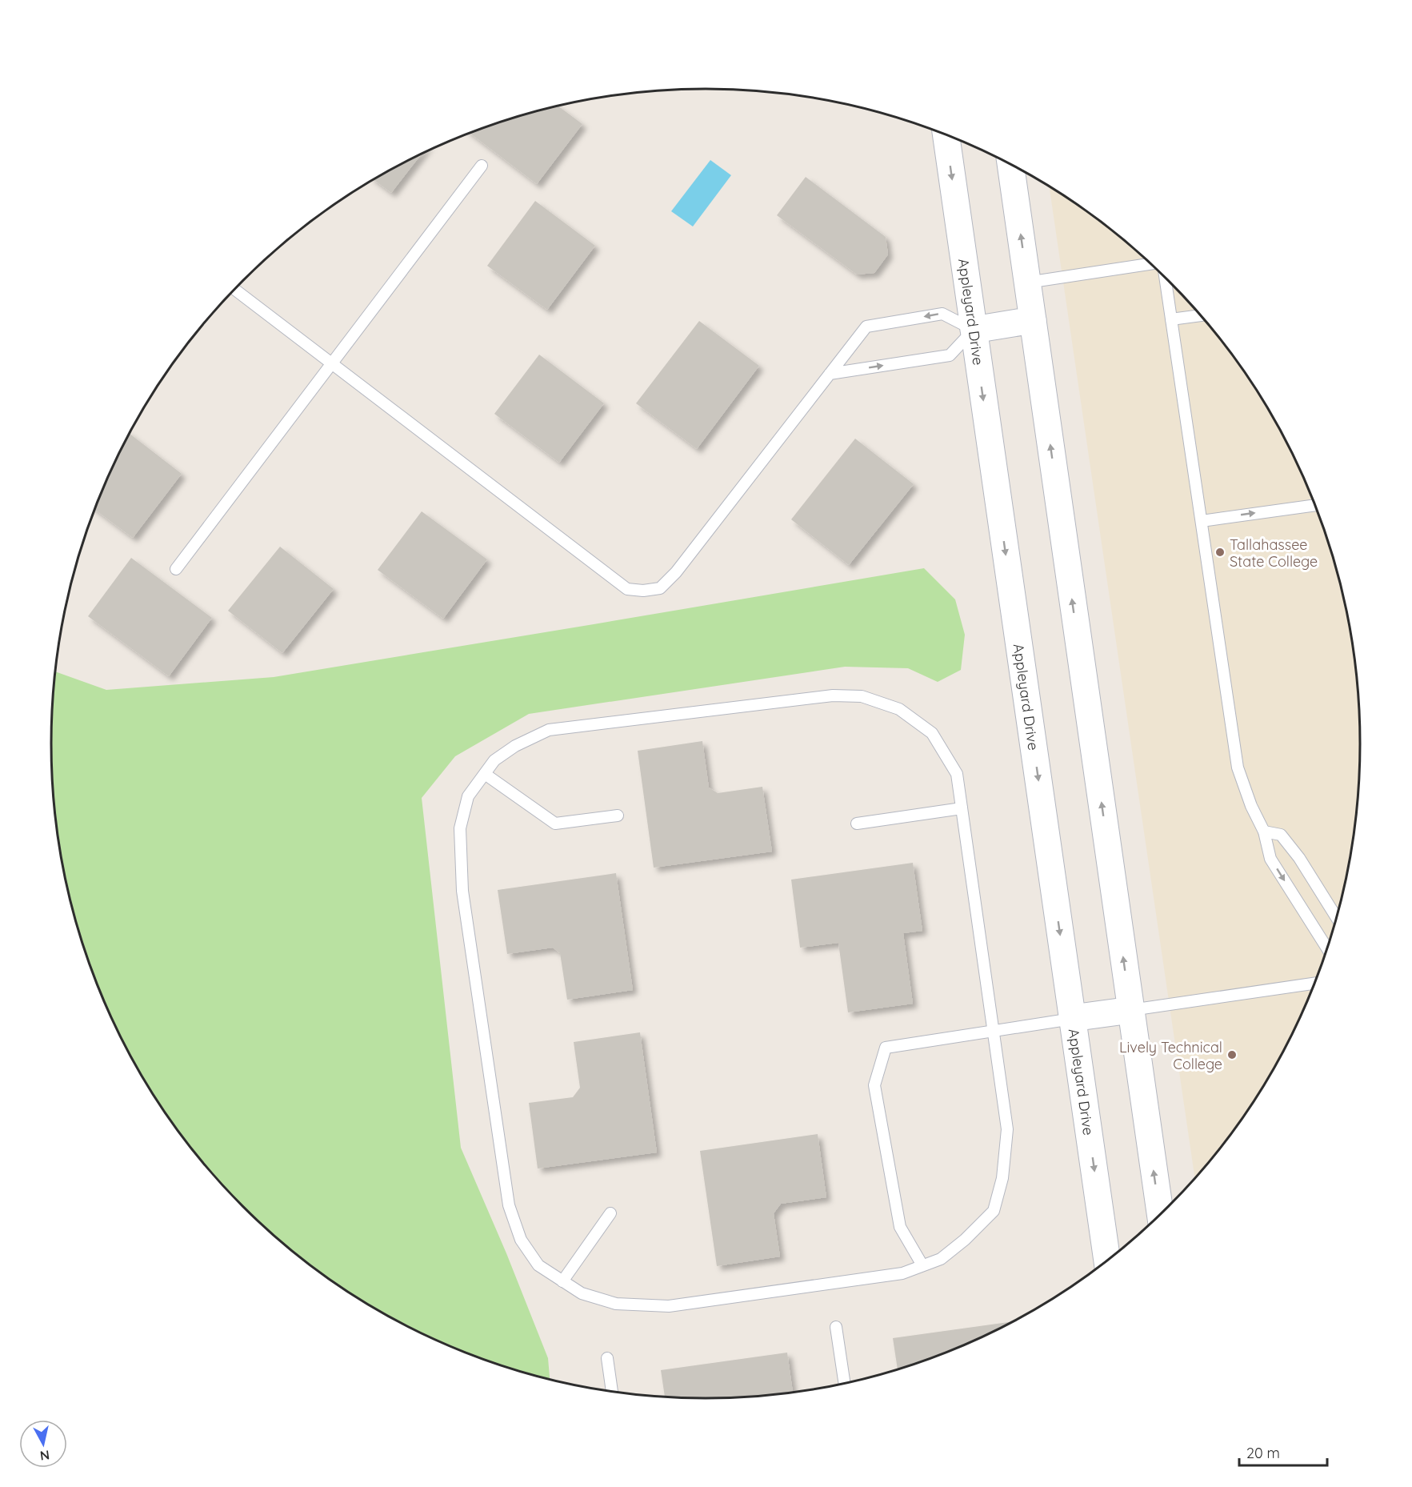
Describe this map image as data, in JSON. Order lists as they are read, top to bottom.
{
  "streets": {
    "main road": ["Appleyard Drive"]
  },
  "places": ["Tallahassee State College", "Lively Technical College"],
  "scale_bar": "20 m",
  "north": "bottom"
}
